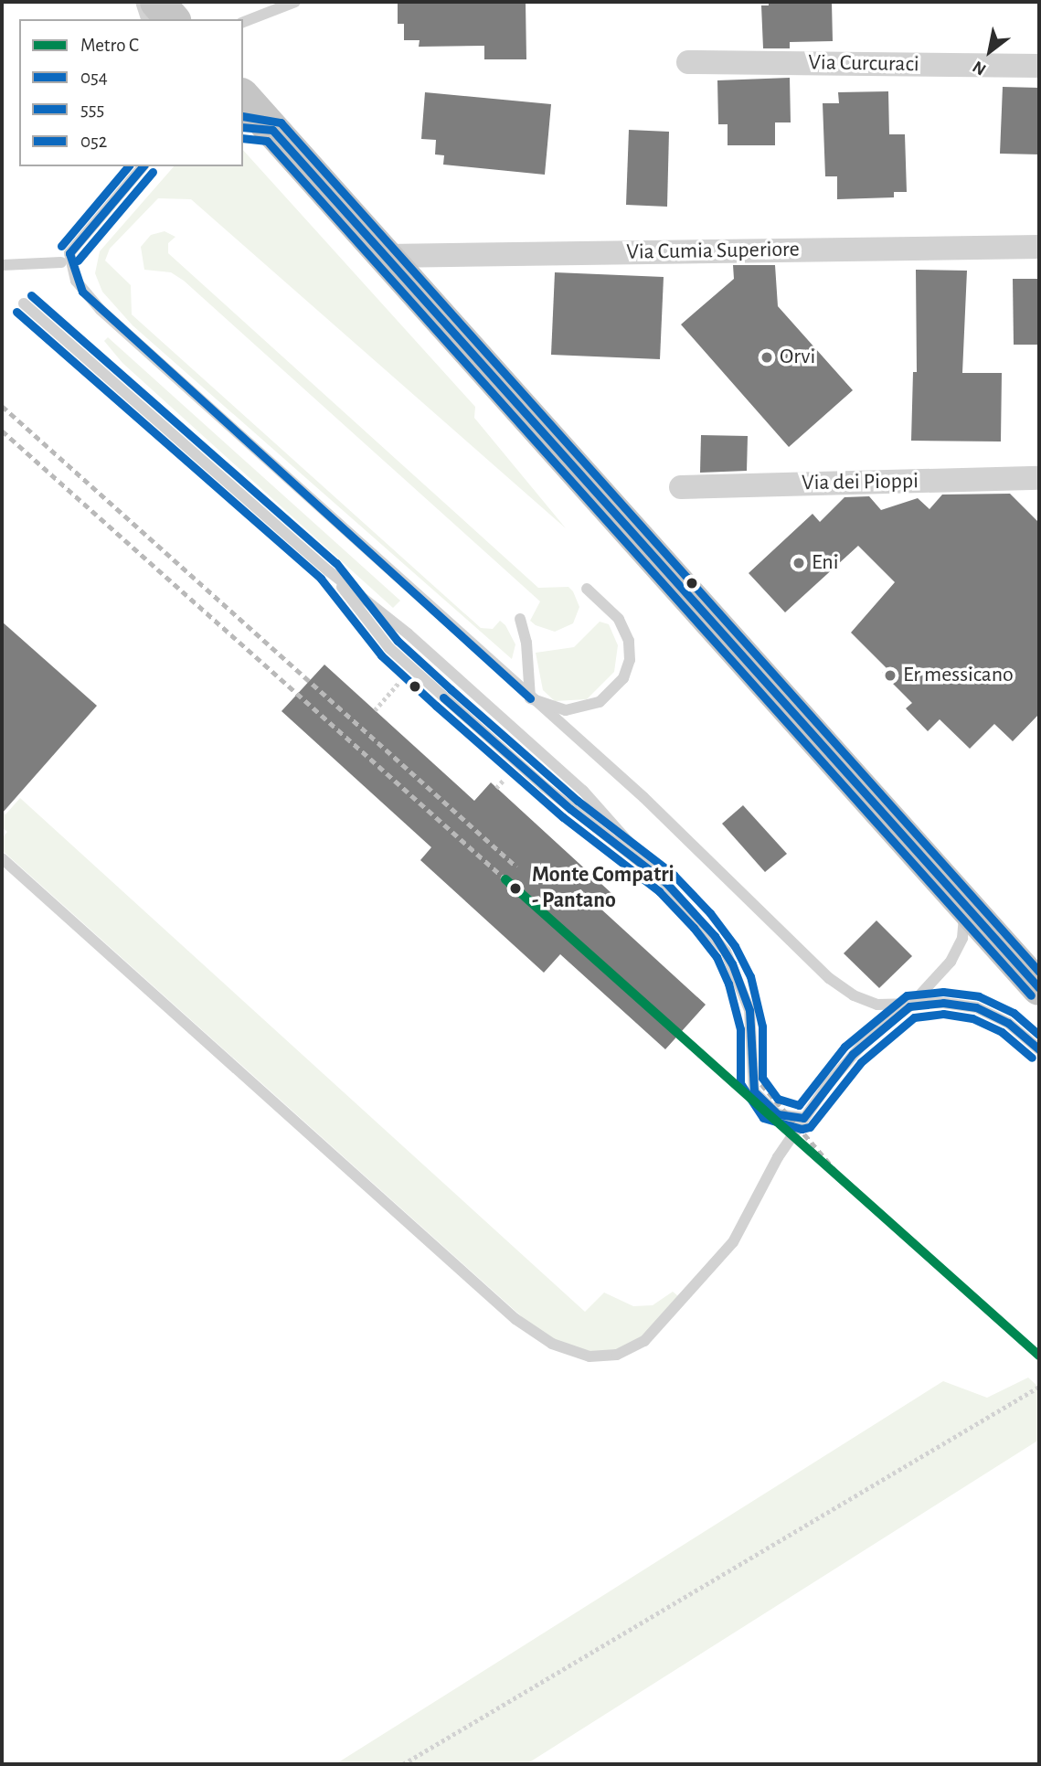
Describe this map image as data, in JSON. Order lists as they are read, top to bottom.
{
  "streets": {
    "street": ["Via Curcuraci", "Via Cumia Superiore", "Via dei Pioppi"]
  },
  "places": [
    "Orvi",
    "Eni",
    "Er messicano",
    "Monte Compatri - Pantano"
  ],
  "lines": [
    "transit line 052",
    "transit line 054",
    "transit line 555",
    "metro line C"
  ],
  "legend": [
    "Metro C",
    "054",
    "555",
    "052"
  ],
  "north": "bottom left"
}
